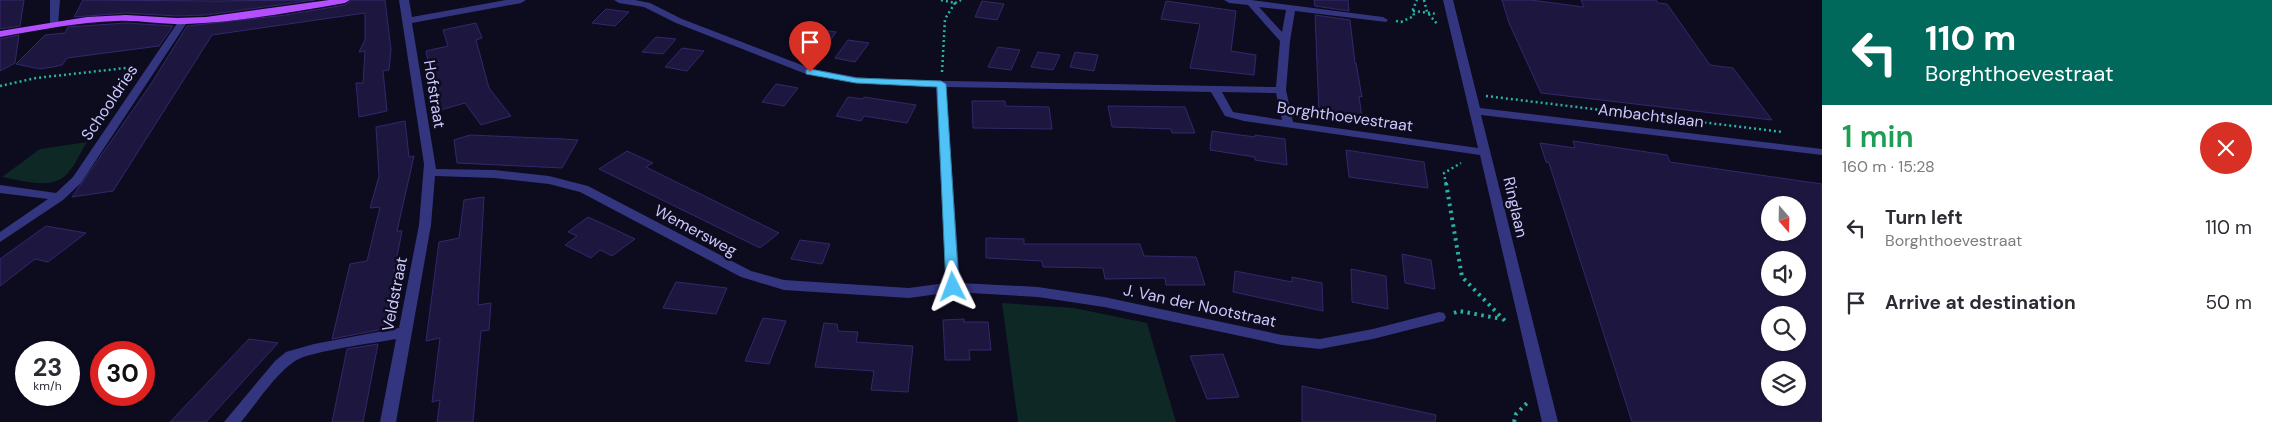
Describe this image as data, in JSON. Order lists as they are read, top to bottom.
{
  "streets": {
    "street": [
      "Hofstraat",
      "Schooldries",
      "Ambachtslaan",
      "Borghthoevestraat",
      "Ringlaan",
      "Wemersweg",
      "Veldstraat",
      "J. Van der Nootstraat"
    ]
  },
  "crossings": [
    ["Hofstraat", "Wemersweg"],
    ["Hofstraat", "Veldstraat"],
    ["Ambachtslaan", "Ringlaan"],
    ["Borghthoevestraat", "Ringlaan"],
    ["Wemersweg", "Veldstraat"],
    ["Wemersweg", "J. Van der Nootstraat"]
  ],
  "north": "bottom",
  "page": {
    "turn": ["110 m", "Borghthoevestraat"],
    "heading": ["1 min", "160 m · 15:28"],
    "list": [
      {
        "name": "Turn left",
        "note": "Borghthoevestraat",
        "value": "110 m"
      },
      {
        "name": "Arrive at destination",
        "value": "50 m"
      }
    ],
    "speed": "23 km/h",
    "limit": "30"
  }
}
